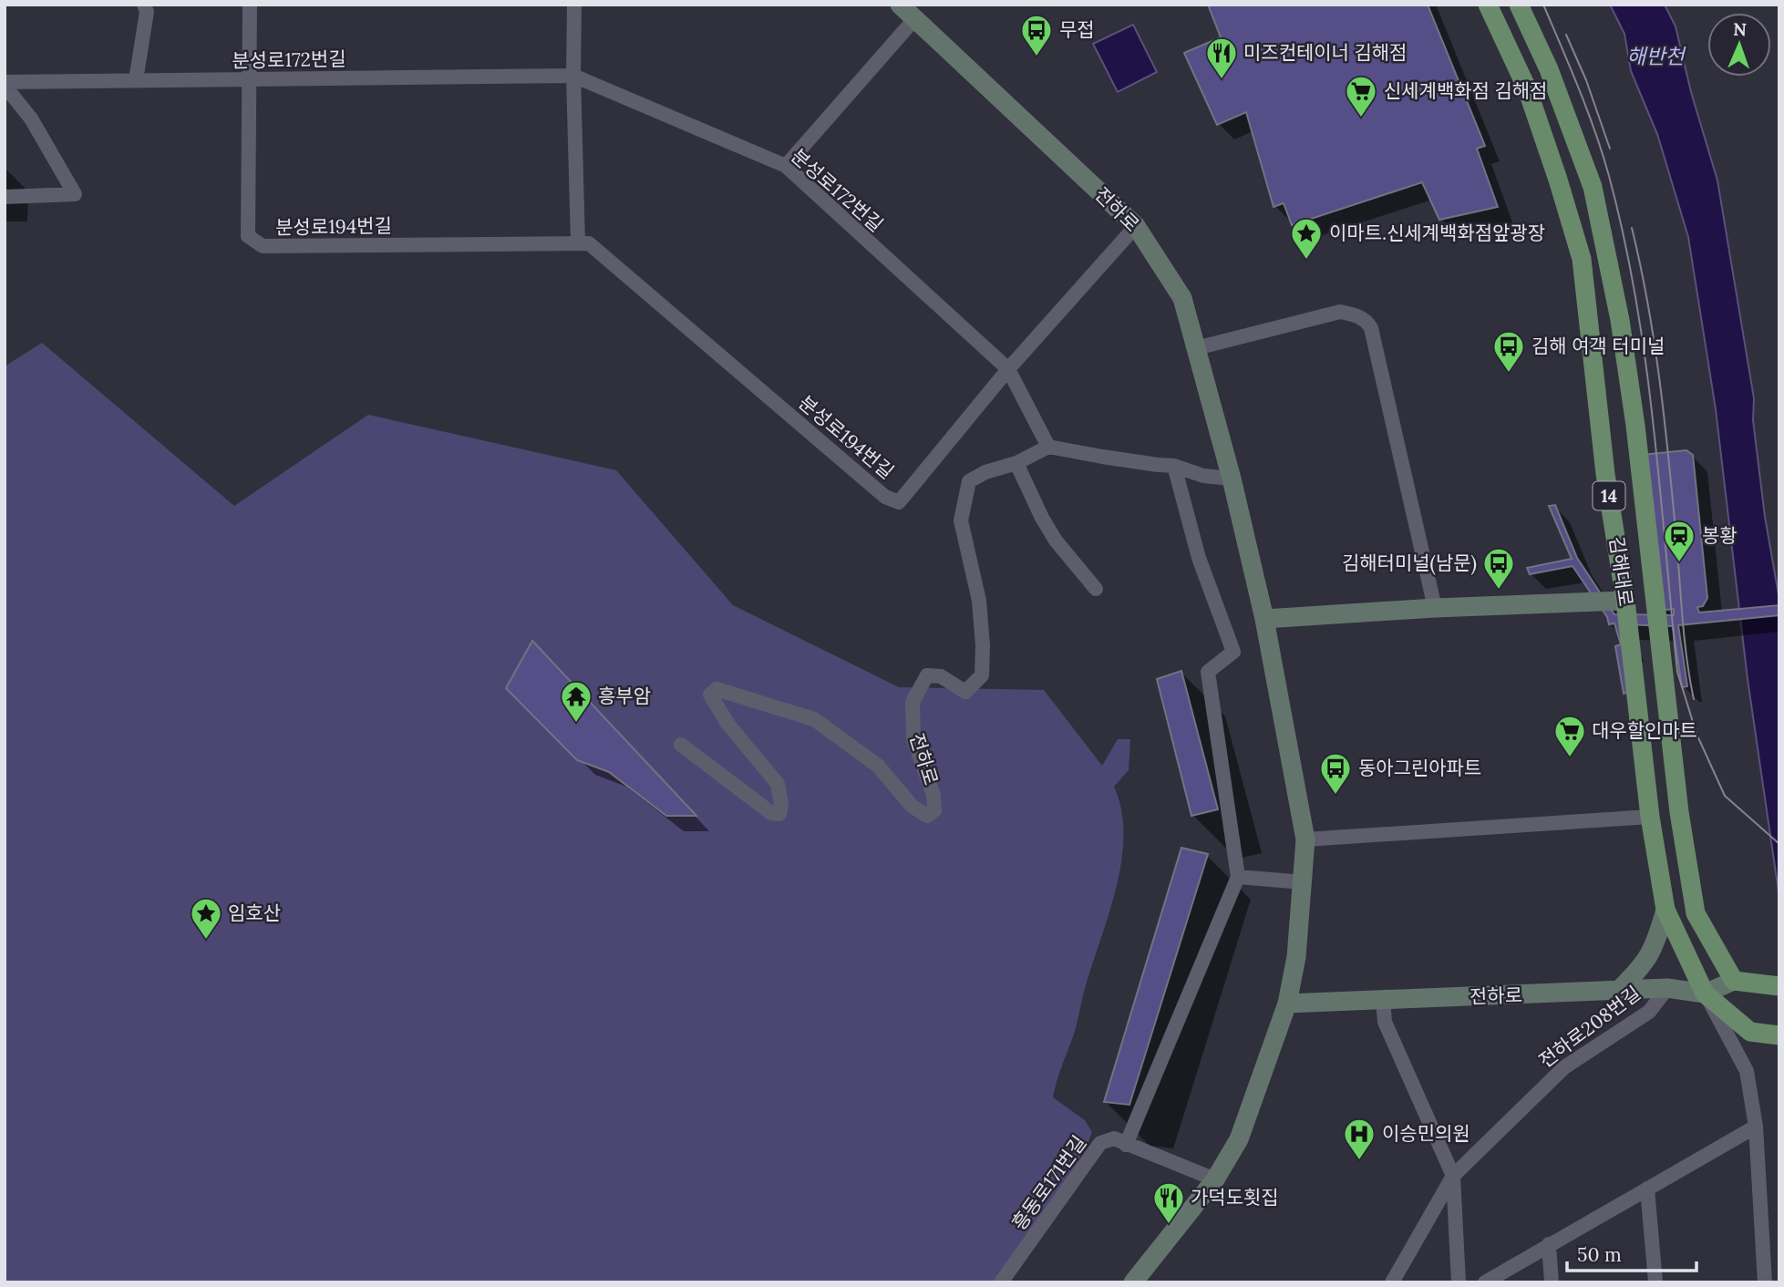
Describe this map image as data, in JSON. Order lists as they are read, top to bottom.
{
  "streets": {
    "main road": ["전하로", "14", "김해대로"],
    "street": [
      "분성로172번길",
      "분성로194번길",
      "전하로208번길",
      "흥동로171번길"
    ]
  },
  "crossings": [
    ["분성로172번길", "분성로194번길"],
    ["전하로", "분성로194번길"],
    ["전하로", "14"],
    ["전하로", "김해대로"],
    ["전하로", "전하로208번길"],
    ["전하로", "흥동로171번길"],
    ["14", "김해대로"]
  ],
  "water": ["해반천"],
  "places": {
    "bus stop": [
      "무접",
      "김해 여객 터미널",
      "김해터미널(남문)",
      "동아그린아파트"
    ],
    "restaurant": ["미즈컨테이너 김해점", "가덕도횟집"],
    "supermarket": ["신세계백화점 김해점", "대우할인마트"],
    "place": ["이마트.신세계백화점앞광장", "임호산"],
    "station": ["봉황"],
    "temple": ["흥부암"],
    "hospital": ["이승민의원"]
  },
  "scale_bar": "50 m",
  "north": "top"
}
